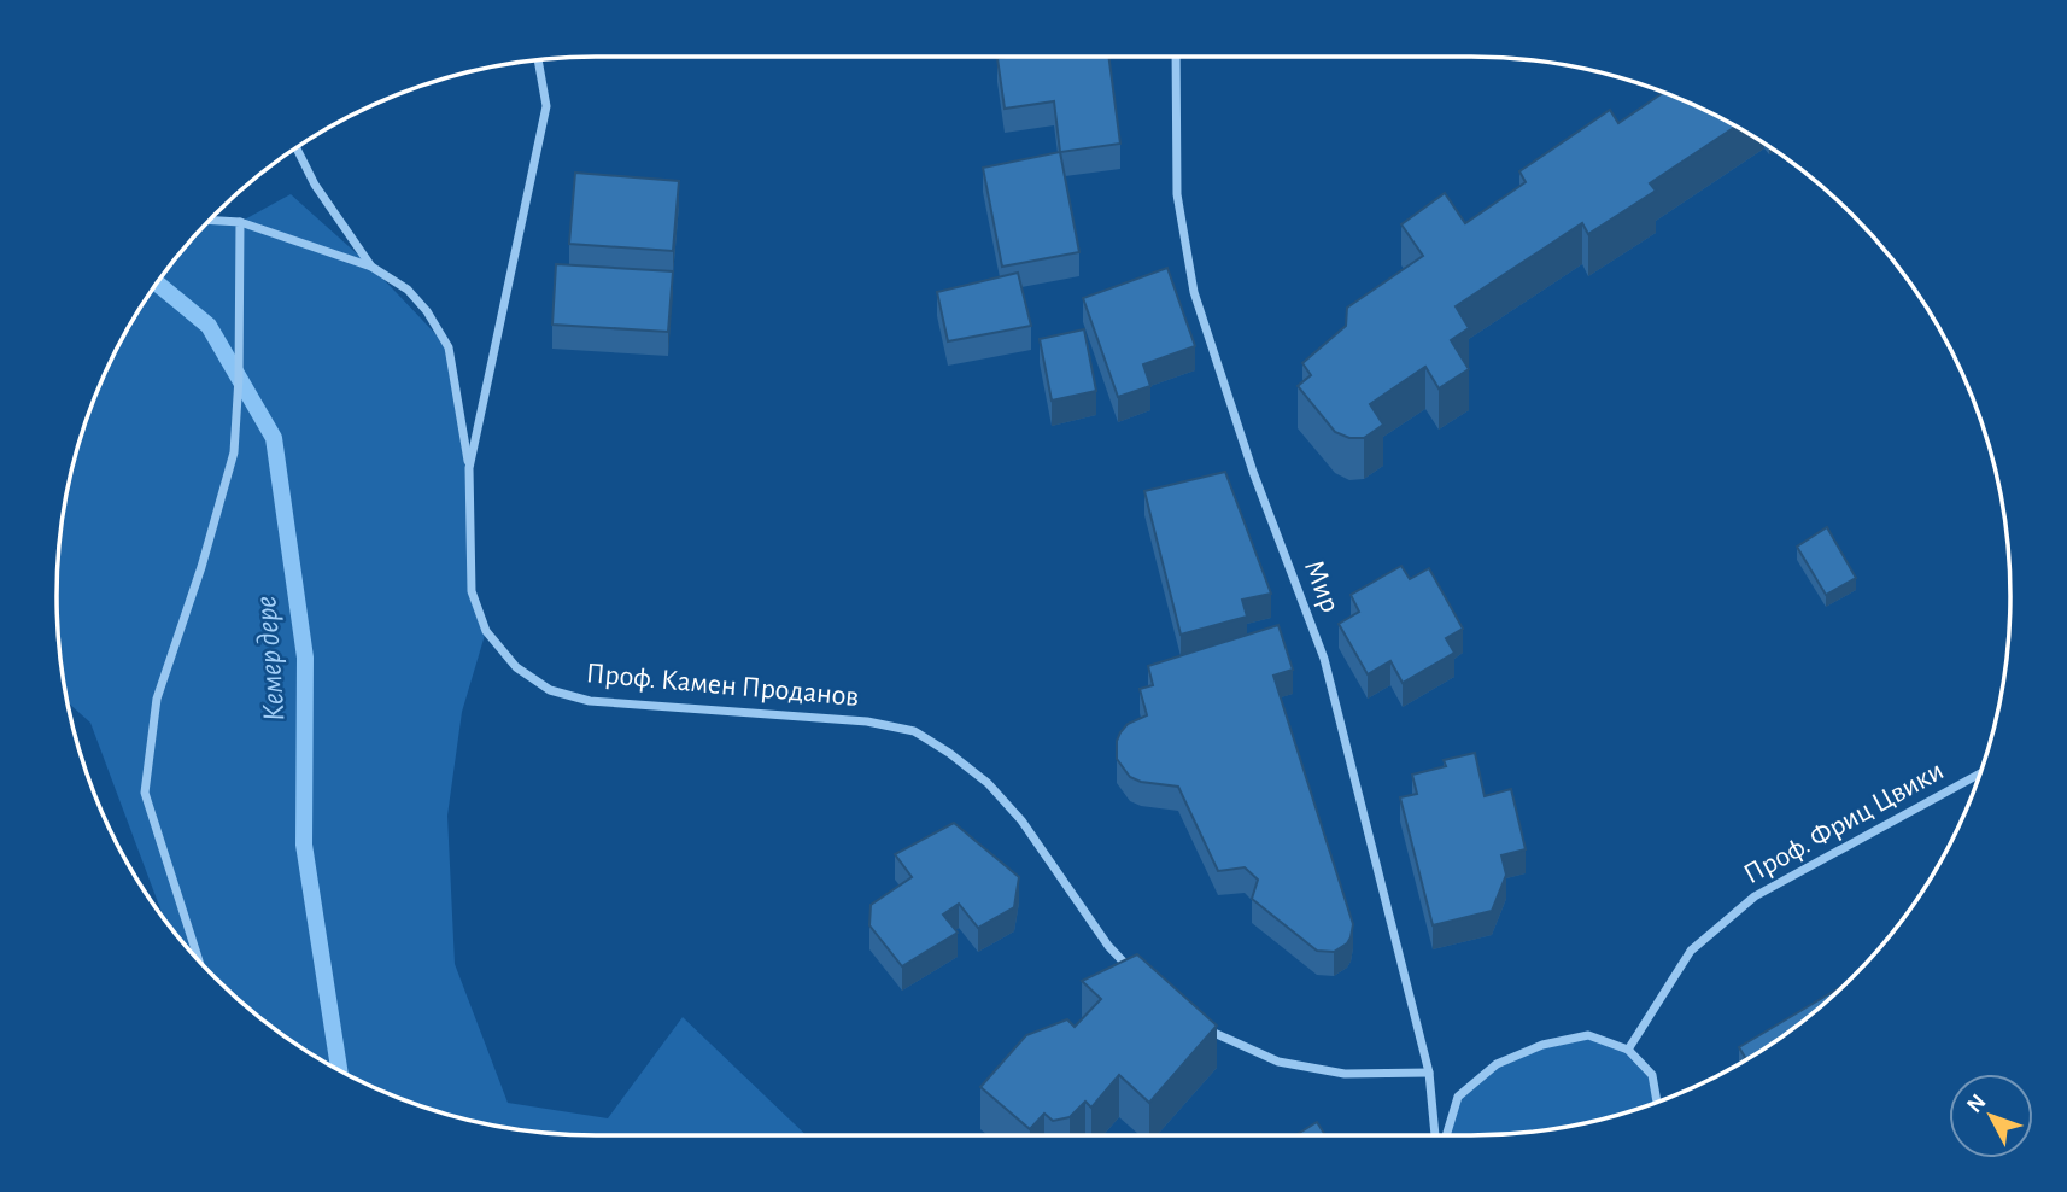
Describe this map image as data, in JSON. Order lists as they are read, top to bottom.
{
  "streets": {
    "street": ["Мир", "Проф. Камен Проданов", "Проф. Фриц Цвики"]
  },
  "crossings": [
    ["Мир", "Проф. Фриц Цвики"]
  ],
  "water": ["Кемер дере"],
  "north": "top left"
}
